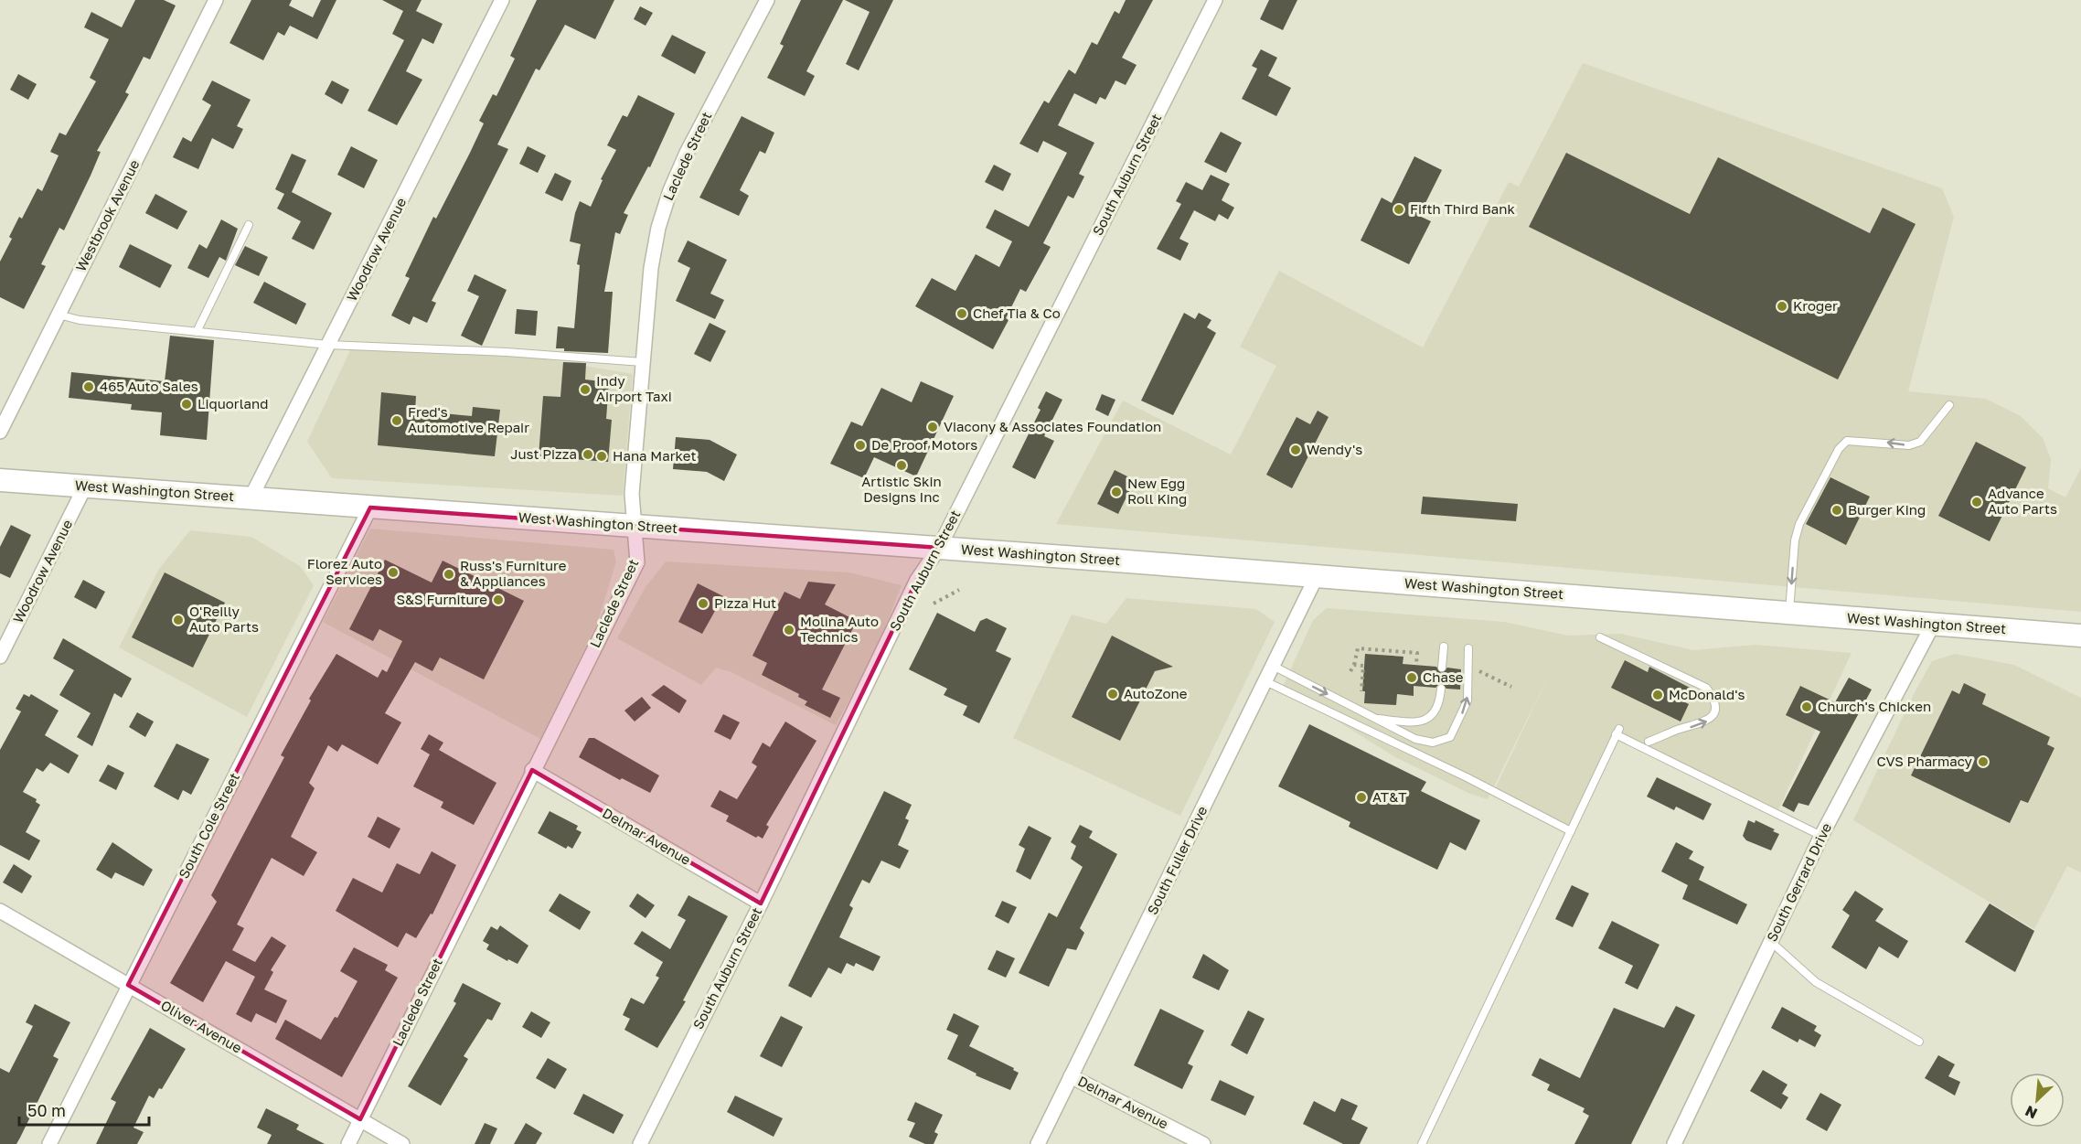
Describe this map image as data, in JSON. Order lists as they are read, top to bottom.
{
  "streets": {
    "main road": ["West Washington Street"],
    "street": [
      "Laclede Street",
      "South Auburn Street",
      "Westbrook Avenue",
      "Woodrow Avenue",
      "South Cole Street",
      "Delmar Avenue",
      "South Fuller Drive",
      "South Gerrard Drive",
      "Oliver Avenue"
    ]
  },
  "crossings": [
    ["Laclede Street", "West Washington Street"],
    ["Laclede Street", "Delmar Avenue"],
    ["Laclede Street", "Oliver Avenue"],
    ["South Auburn Street", "West Washington Street"],
    ["South Auburn Street", "Delmar Avenue"],
    ["Woodrow Avenue", "West Washington Street"],
    ["West Washington Street", "South Cole Street"],
    ["West Washington Street", "South Fuller Drive"],
    ["West Washington Street", "South Gerrard Drive"],
    ["South Cole Street", "Oliver Avenue"],
    ["Delmar Avenue", "South Fuller Drive"]
  ],
  "places": [
    "Fifth Third Bank",
    "Kroger",
    "Chef Tia & Co",
    "465 Auto Sales",
    "Indy Airport Taxi",
    "Liquorland",
    "Fred's Automotive Repair",
    "Viacony & Associates Foundation",
    "De Proof Motors",
    "Wendy's",
    "Just Pizza",
    "Hana Market",
    "Artistic Skin Designs Inc",
    "New Egg Roll King",
    "Advance Auto Parts",
    "Burger King",
    "Florez Auto Services",
    "Russ's Furniture & Appliances",
    "S&S Furniture",
    "Pizza Hut",
    "O'Reilly Auto Parts",
    "Molina Auto Technics",
    "Chase",
    "AutoZone",
    "McDonald's",
    "Church's Chicken",
    "CVS Pharmacy",
    "AT&T"
  ],
  "scale_bar": "50 m",
  "north": "bottom left"
}
